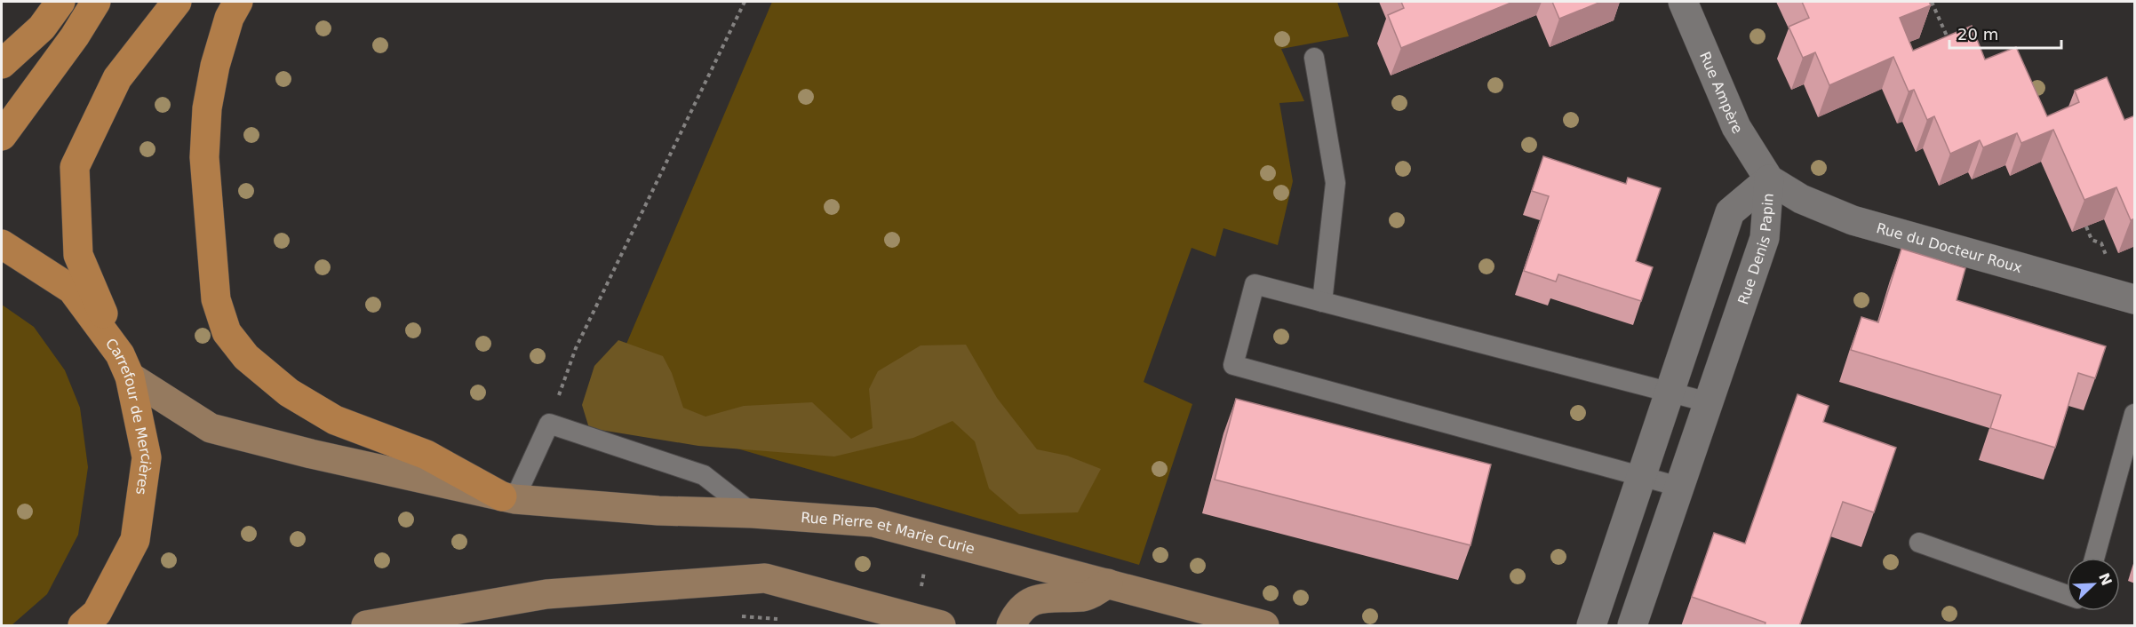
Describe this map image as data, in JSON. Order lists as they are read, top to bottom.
{
  "streets": {
    "main road": ["Carrefour de Mercières", "Rue Pierre et Marie Curie"],
    "street": ["Rue Ampère", "Rue du Docteur Roux", "Rue Denis Papin"]
  },
  "crossings": [
    ["Rue Ampère", "Rue du Docteur Roux"],
    ["Rue Ampère", "Rue Denis Papin"],
    ["Rue du Docteur Roux", "Rue Denis Papin"],
    ["Carrefour de Mercières", "Rue Pierre et Marie Curie"]
  ],
  "scale_bar": "20 m",
  "north": "top right"
}
